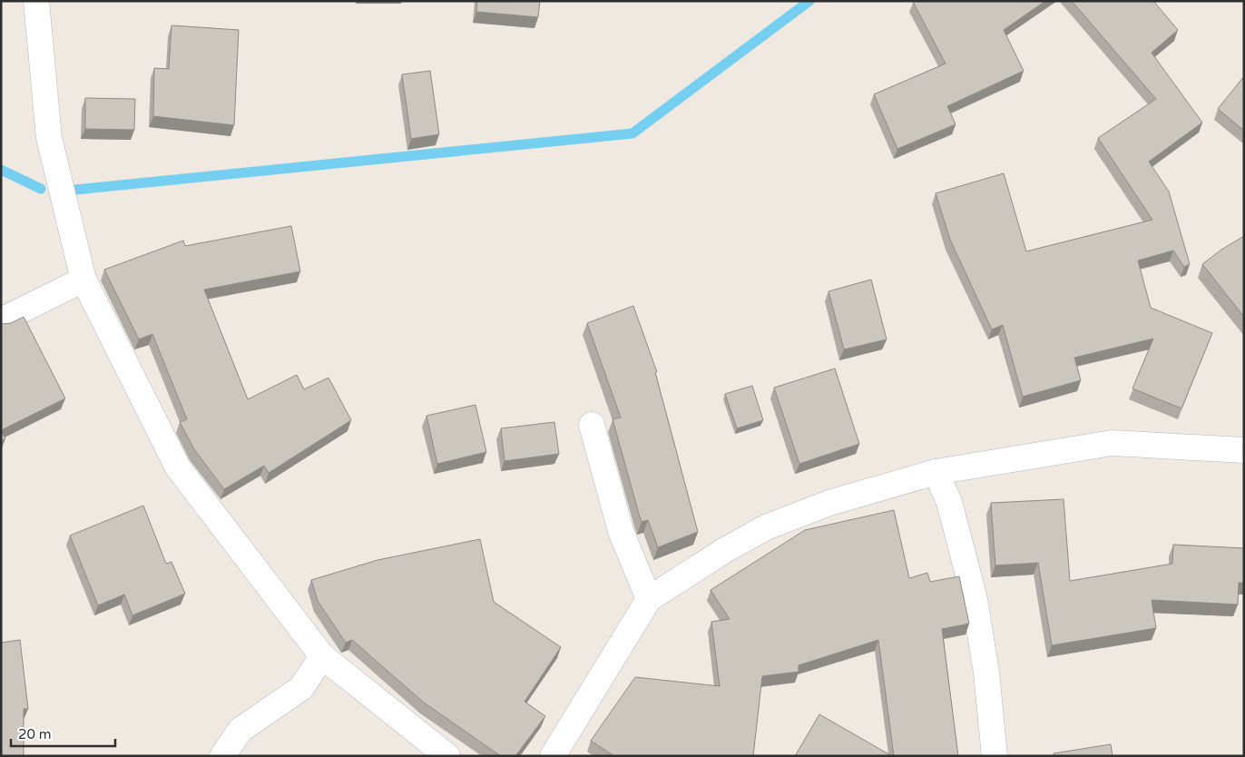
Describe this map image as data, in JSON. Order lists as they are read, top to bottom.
{
  "scale_bar": "20 m"
}
